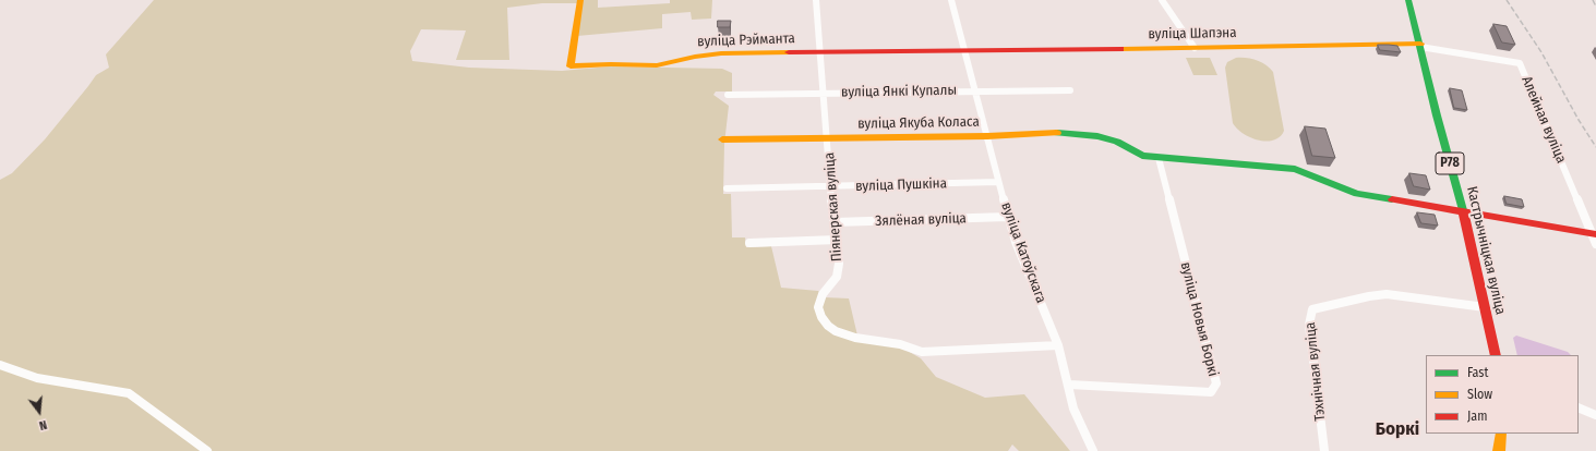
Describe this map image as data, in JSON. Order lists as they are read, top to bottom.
{
  "streets": {
    "street": [
      "вуліца Шапэна",
      "вуліца Рэйманта",
      "вуліца Янкі Купалы",
      "Алейная вуліца",
      "вуліца Якуба Коласа",
      "Р78",
      "вуліца Пушкіна",
      "Піянерская вуліца",
      "Зялёная вуліца",
      "Кастрычніцкая вуліца",
      "вуліца Катоўскага",
      "вуліца Новыя Боркі",
      "Тэхнічная вуліца"
    ]
  },
  "crossings": [
    ["вуліца Шапэна", "вуліца Рэйманта"],
    ["вуліца Шапэна", "Алейная вуліца"],
    ["вуліца Шапэна", "Кастрычніцкая вуліца"],
    ["вуліца Шапэна", "вуліца Катоўскага"],
    ["вуліца Рэйманта", "Піянерская вуліца"],
    ["вуліца Рэйманта", "вуліца Катоўскага"],
    ["вуліца Янкі Купалы", "Піянерская вуліца"],
    ["вуліца Янкі Купалы", "вуліца Катоўскага"],
    ["Алейная вуліца", "Кастрычніцкая вуліца"],
    ["вуліца Якуба Коласа", "Піянерская вуліца"],
    ["вуліца Якуба Коласа", "вуліца Катоўскага"],
    ["вуліца Якуба Коласа", "вуліца Новыя Боркі"],
    ["вуліца Пушкіна", "Піянерская вуліца"],
    ["вуліца Пушкіна", "вуліца Катоўскага"],
    ["Піянерская вуліца", "Зялёная вуліца"],
    ["Піянерская вуліца", "вуліца Катоўскага"],
    ["Зялёная вуліца", "вуліца Катоўскага"],
    ["Кастрычніцкая вуліца", "Тэхнічная вуліца"],
    ["вуліца Катоўскага", "вуліца Новыя Боркі"]
  ],
  "districts": ["Боркі"],
  "legend": ["Fast", "Slow", "Jam"],
  "north": "bottom"
}
